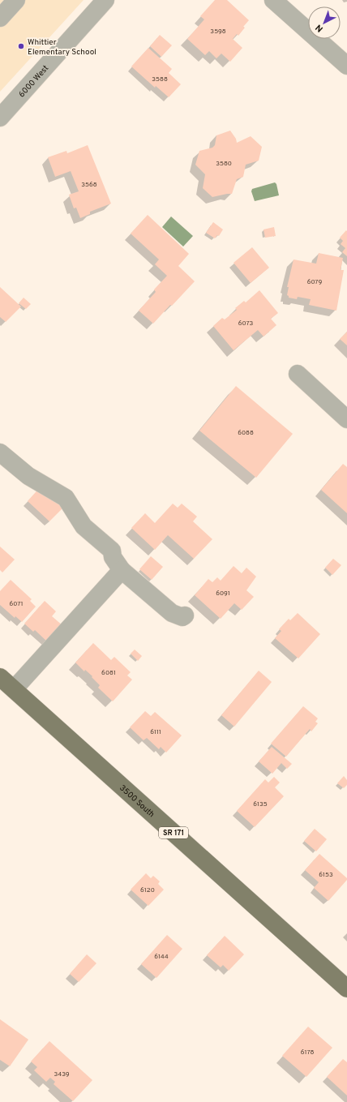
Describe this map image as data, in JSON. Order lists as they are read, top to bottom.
{
  "streets": {
    "main road": ["3500 South", "SR 171"],
    "street": ["6000 West"]
  },
  "places": ["Whittier Elementary School"],
  "house_numbers": [
    "3598",
    "3588",
    "3580",
    "3568",
    "6079",
    "6073",
    "6088",
    "6091",
    "6071",
    "6081",
    "6111",
    "6135",
    "6153",
    "6120",
    "6144",
    "6178",
    "3439"
  ],
  "north": "bottom left"
}
